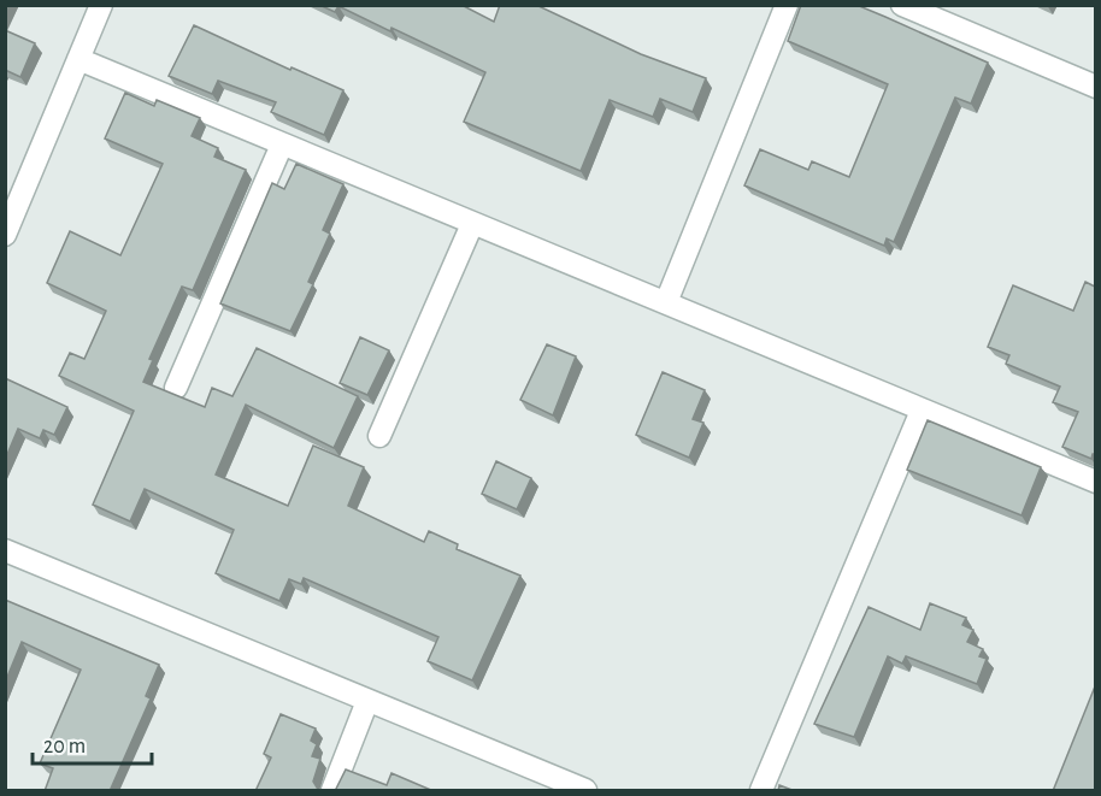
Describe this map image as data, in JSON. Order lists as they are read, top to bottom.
{
  "scale_bar": "20 m"
}
